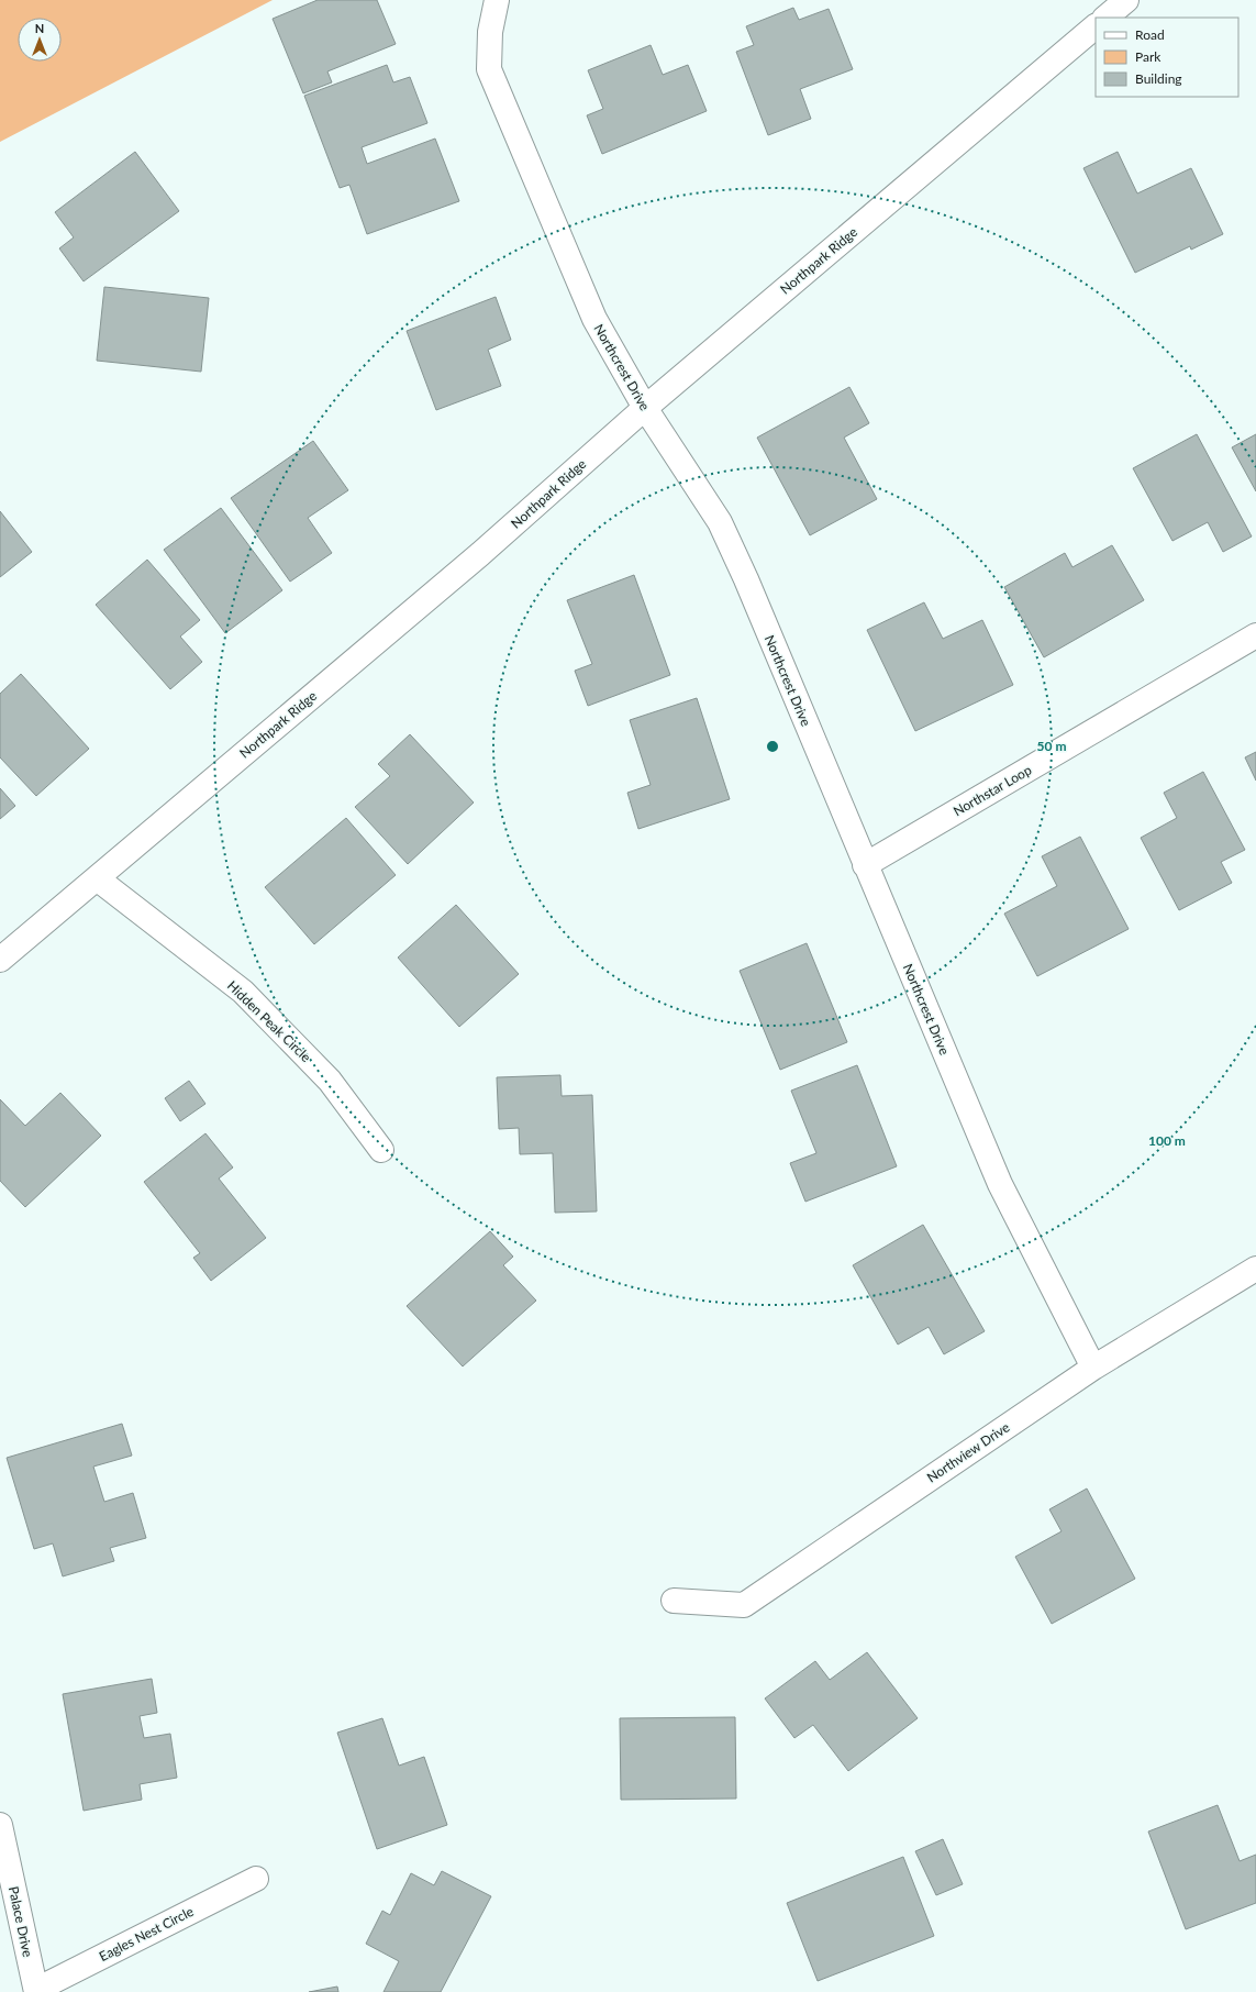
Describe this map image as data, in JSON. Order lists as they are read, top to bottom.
{
  "streets": {
    "street": [
      "Northpark Ridge",
      "Northcrest Drive",
      "Northstar Loop",
      "Hidden Peak Circle",
      "Northview Drive",
      "Palace Drive",
      "Eagles Nest Circle"
    ]
  },
  "crossings": [
    ["Northpark Ridge", "Northcrest Drive"],
    ["Northpark Ridge", "Hidden Peak Circle"],
    ["Northcrest Drive", "Northstar Loop"],
    ["Northcrest Drive", "Northview Drive"],
    ["Palace Drive", "Eagles Nest Circle"]
  ],
  "legend": ["Road", "Park", "Building"],
  "north": "top",
  "rings": ["50 m", "100 m"]
}
